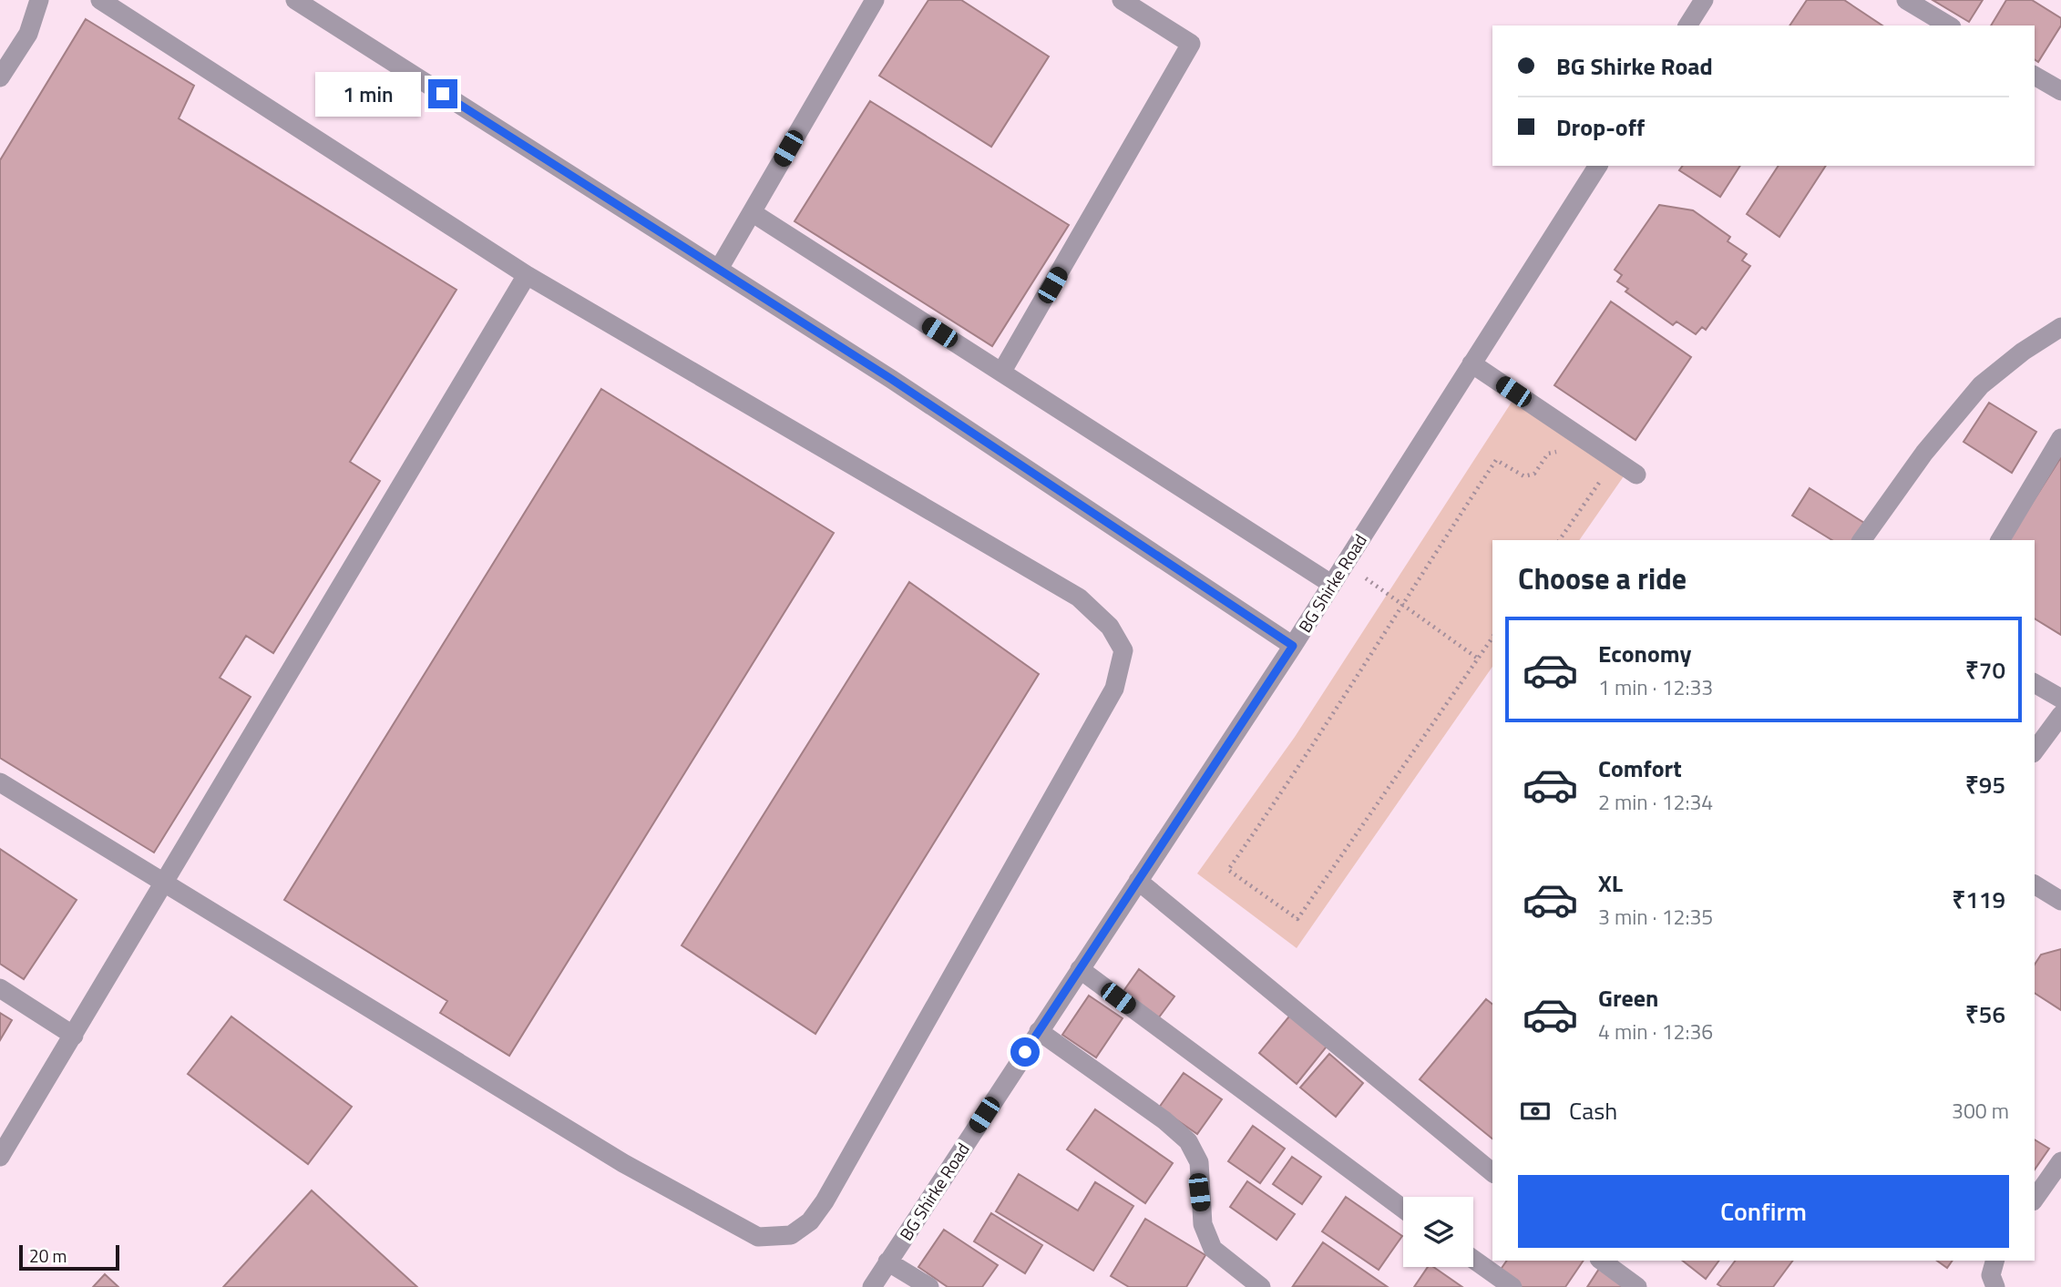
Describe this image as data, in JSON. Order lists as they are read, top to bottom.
{
  "streets": {
    "street": ["BG Shirke Road"]
  },
  "scale_bar": "20 m",
  "page": {
    "banner": ["BG Shirke Road", "Drop-off"],
    "bubble": "1 min",
    "heading": "Choose a ride",
    "list": [
      {
        "name": "Economy",
        "note": "1 min · 12:33",
        "value": "₹70"
      },
      {
        "name": "Comfort",
        "note": "2 min · 12:34",
        "value": "₹95"
      },
      {
        "name": "XL",
        "note": "3 min · 12:35",
        "value": "₹119"
      },
      {
        "name": "Green",
        "note": "4 min · 12:36",
        "value": "₹56"
      }
    ],
    "pay": ["Cash", "300 m"],
    "buttons": "Confirm",
    "scale": "20 m"
  }
}
